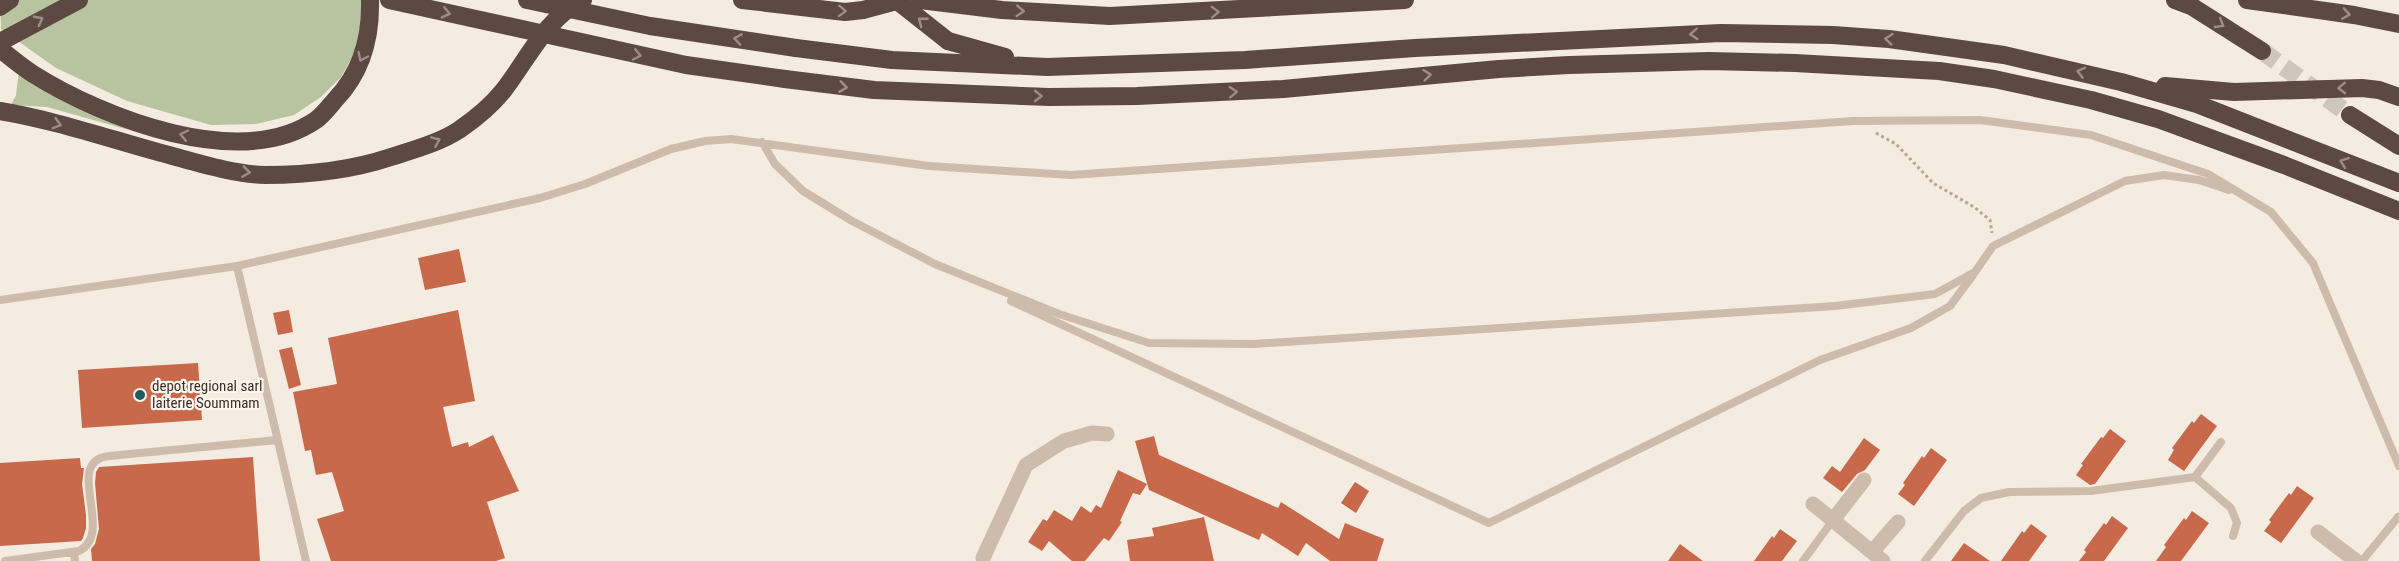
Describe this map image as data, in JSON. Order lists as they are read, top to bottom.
{
  "places": ["depot regional sarl laiterie Soummam"]
}
